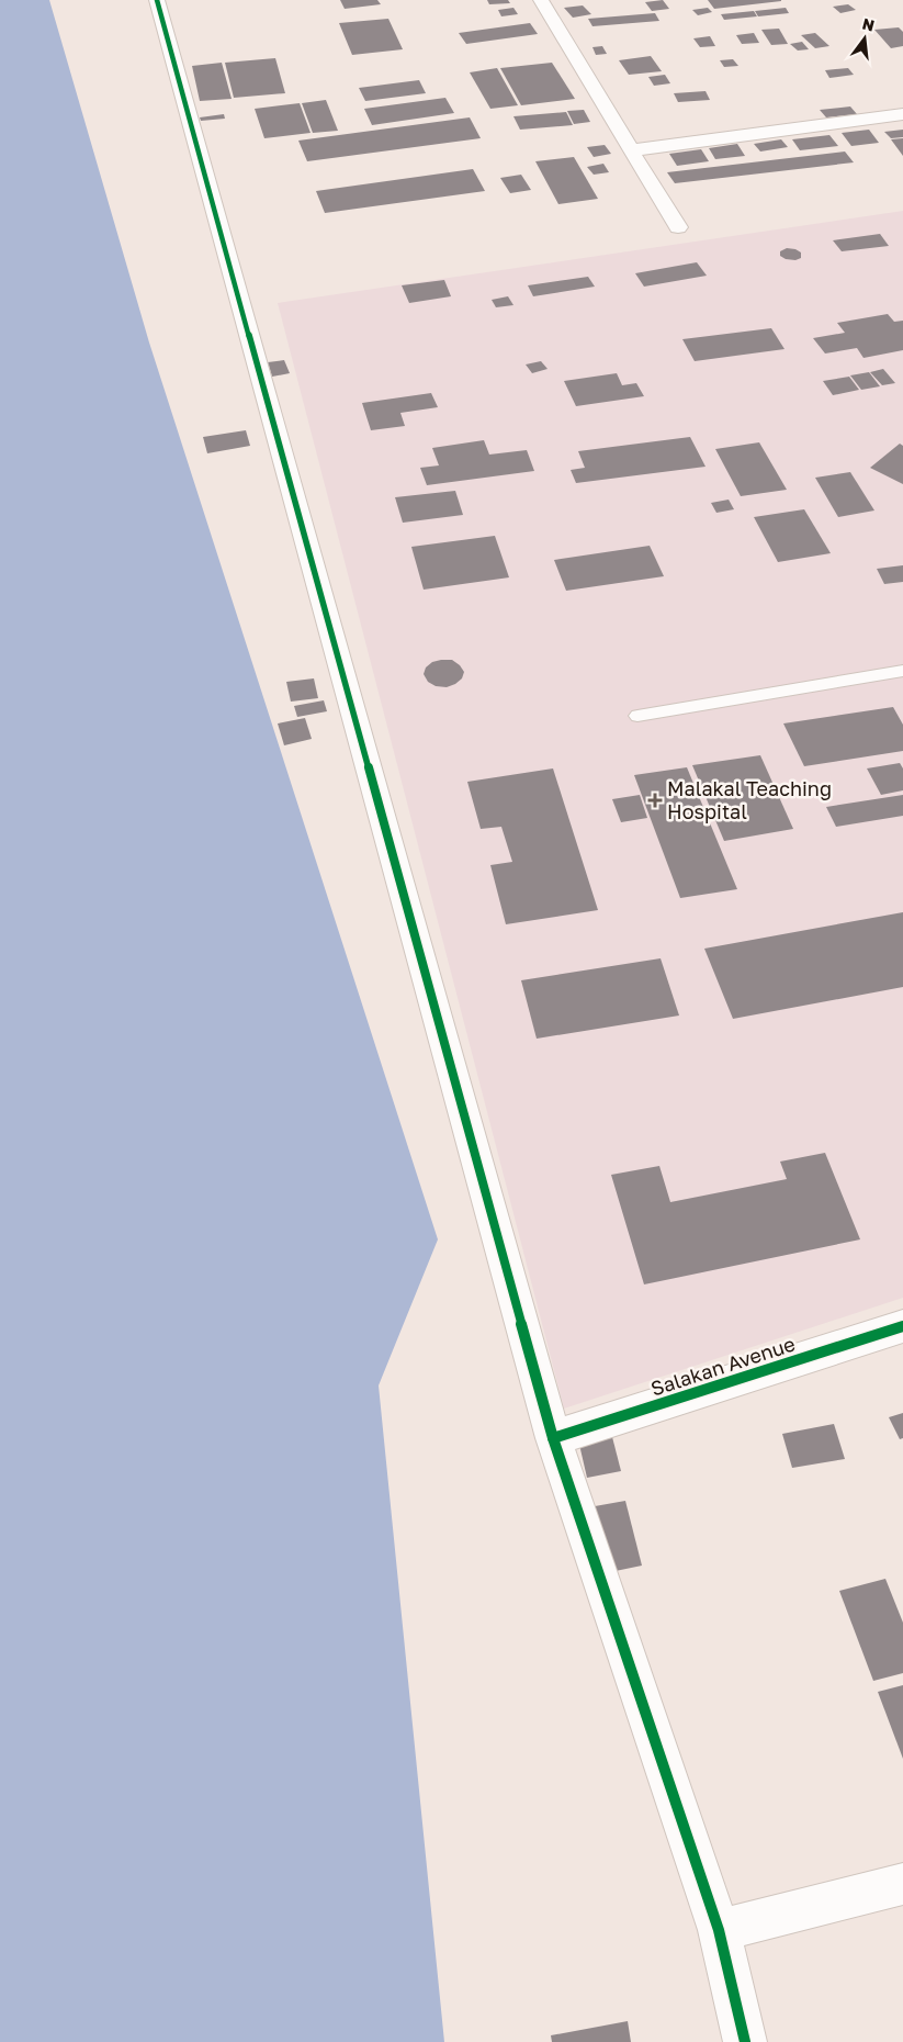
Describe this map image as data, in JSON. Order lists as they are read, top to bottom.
{
  "streets": {
    "street": ["Salakan Avenue"]
  },
  "places": {
    "health": ["Malakal Teaching Hospital"]
  },
  "north": "top"
}
